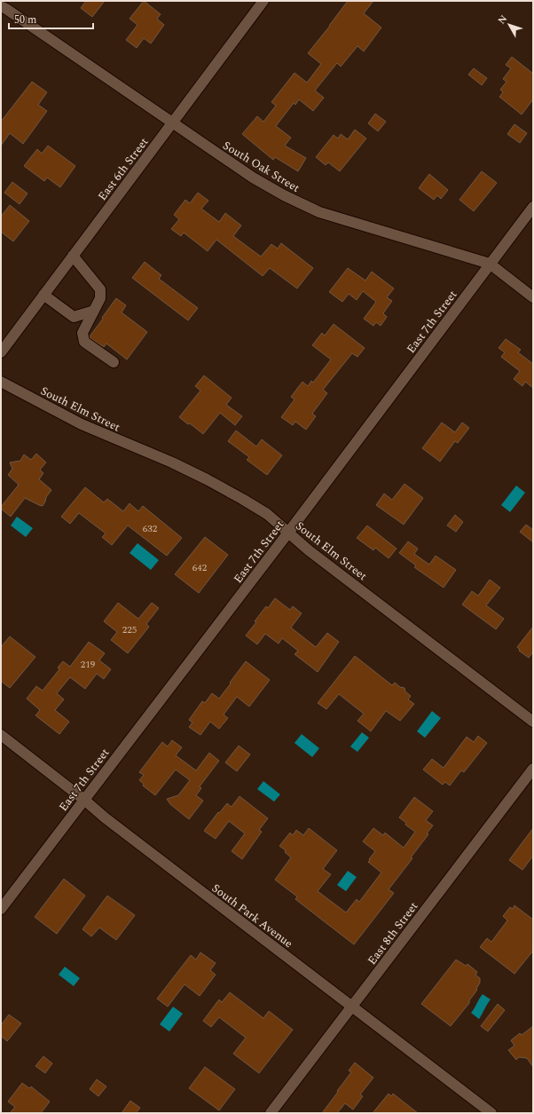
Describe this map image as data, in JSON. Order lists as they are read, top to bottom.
{
  "streets": {
    "street": [
      "South Oak Street",
      "East 6th Street",
      "East 7th Street",
      "South Elm Street",
      "South Park Avenue",
      "East 8th Street"
    ]
  },
  "crossings": [
    ["South Oak Street", "East 6th Street"],
    ["South Oak Street", "East 7th Street"],
    ["East 7th Street", "South Elm Street"],
    ["East 7th Street", "South Park Avenue"],
    ["South Park Avenue", "East 8th Street"]
  ],
  "house_numbers": [
    "632",
    "642",
    "225",
    "219"
  ],
  "scale_bar": "50 m",
  "north": "top left"
}
